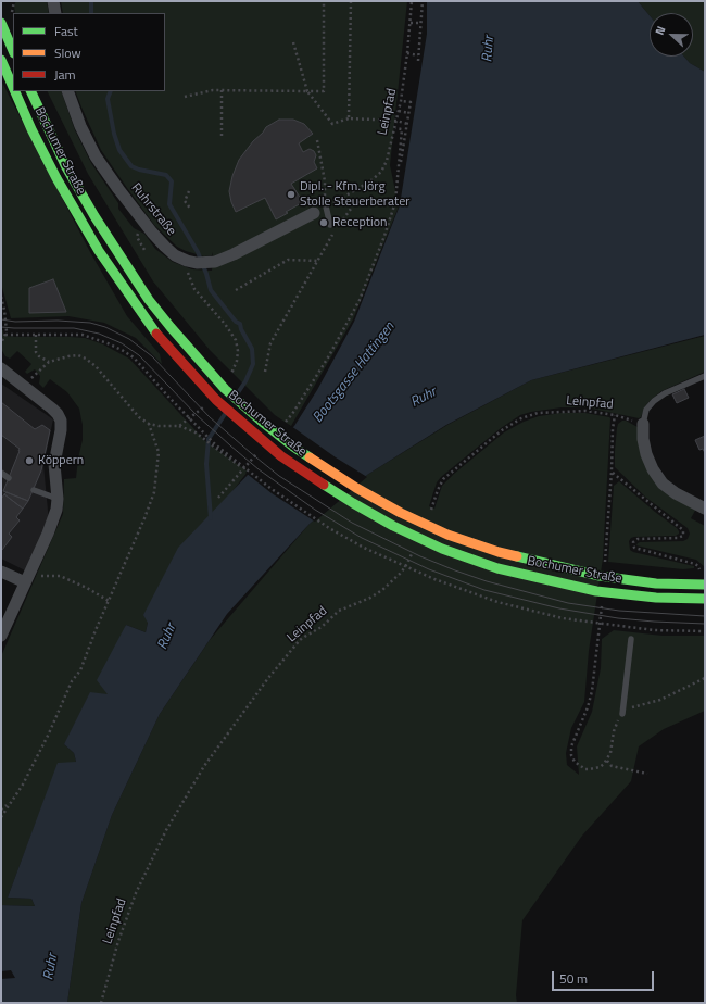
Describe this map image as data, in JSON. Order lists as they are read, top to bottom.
{
  "streets": {
    "main road": ["Bochumer Straße"],
    "street": ["Ruhrstraße"],
    "path": ["Leinpfad"]
  },
  "water": ["Ruhr", "Bootsgasse Hattingen"],
  "places": ["Dipl. - Kfm. Jörg Stolle Steuerberater", "Reception", "Köppern"],
  "legend": ["Fast", "Slow", "Jam"],
  "scale_bar": "50 m",
  "north": "left"
}
